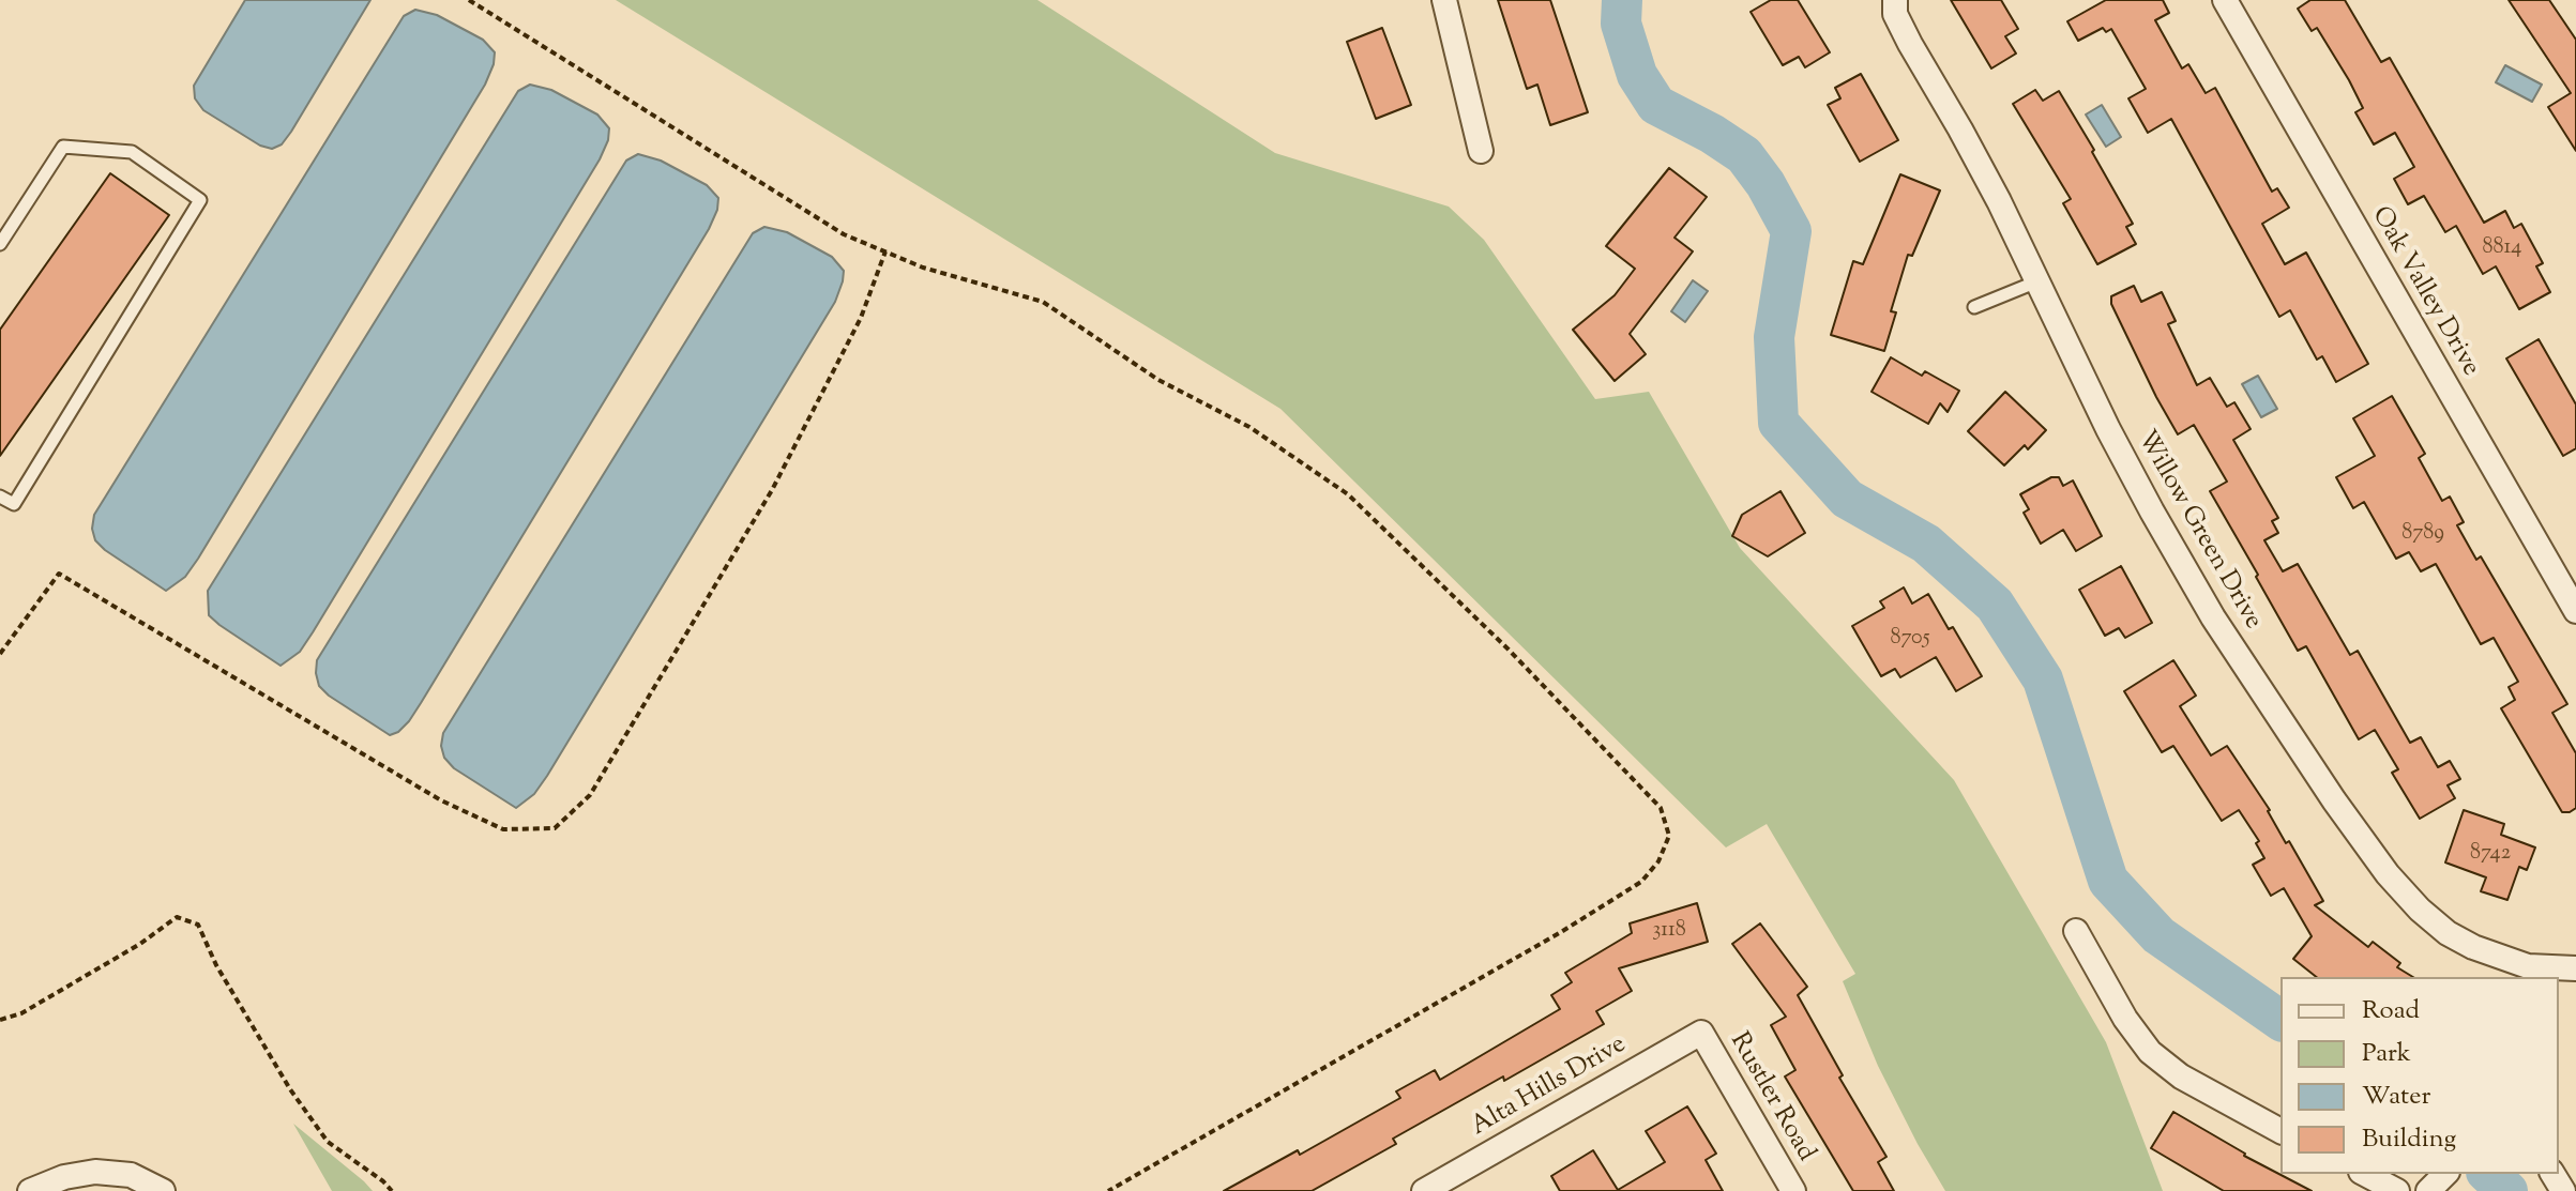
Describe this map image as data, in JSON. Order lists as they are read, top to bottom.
{
  "streets": {
    "street": [
      "Oak Valley Drive",
      "Willow Green Drive",
      "Alta Hills Drive",
      "Rustler Road"
    ]
  },
  "crossings": [
    ["Alta Hills Drive", "Rustler Road"]
  ],
  "house_numbers": [
    "8814",
    "8789",
    "8705",
    "8742",
    "3118"
  ],
  "legend": [
    "Road",
    "Park",
    "Water",
    "Building"
  ]
}
